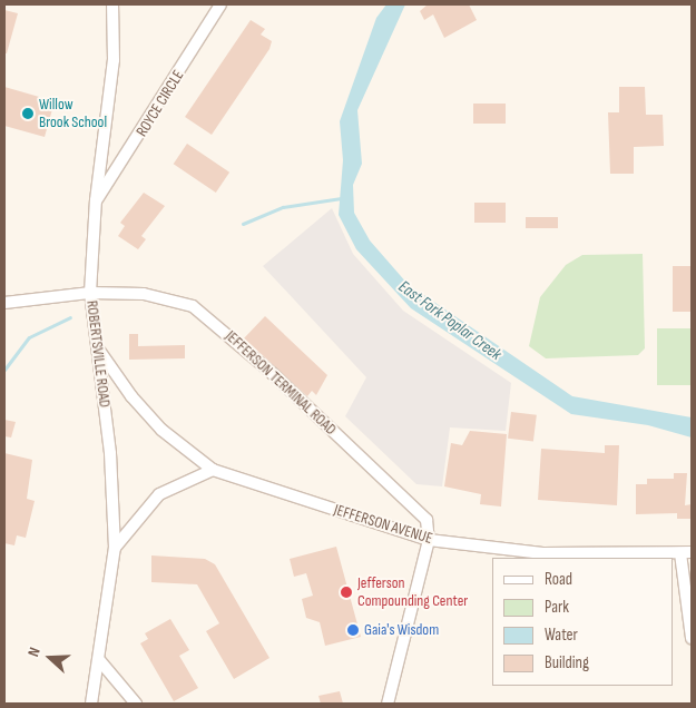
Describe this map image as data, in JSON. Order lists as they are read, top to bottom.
{
  "streets": {
    "street": [
      "ROYCE CIRCLE",
      "ROBERTSVILLE ROAD",
      "JEFFERSON TERMINAL ROAD",
      "JEFFERSON AVENUE"
    ]
  },
  "crossings": [
    ["ROYCE CIRCLE", "ROBERTSVILLE ROAD"],
    ["ROBERTSVILLE ROAD", "JEFFERSON TERMINAL ROAD"],
    ["ROBERTSVILLE ROAD", "JEFFERSON AVENUE"],
    ["JEFFERSON TERMINAL ROAD", "JEFFERSON AVENUE"]
  ],
  "water": ["East Fork Poplar Creek"],
  "places": ["Willow Brook School", "Jefferson Compounding Center", "Gaia's Wisdom"],
  "legend": [
    "Road",
    "Park",
    "Water",
    "Building"
  ],
  "north": "left"
}
